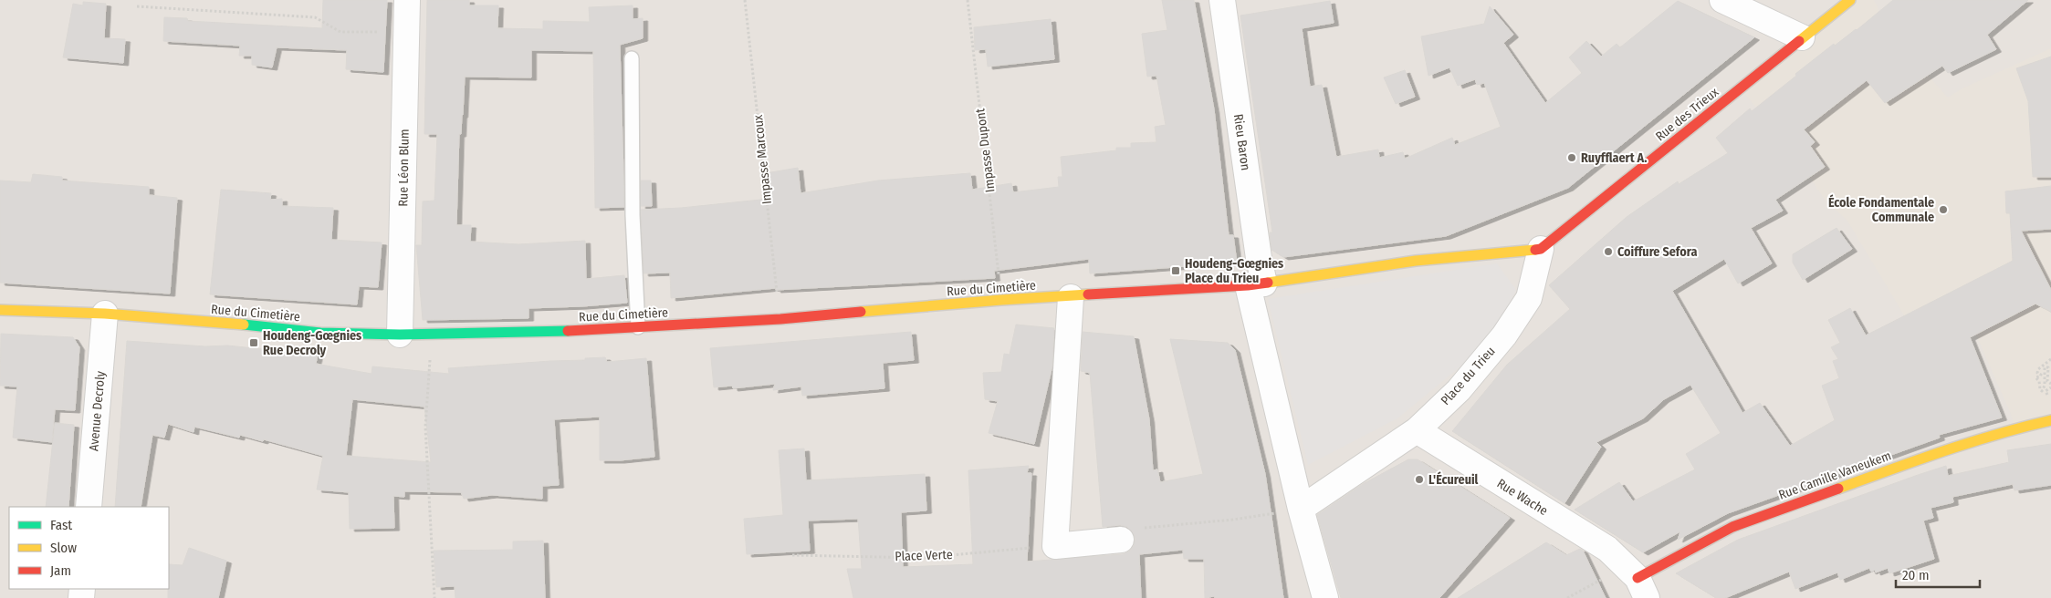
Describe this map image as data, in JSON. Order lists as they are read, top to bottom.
{
  "streets": {
    "street": [
      "Rue des Trieux",
      "Rieu Baron",
      "Rue Léon Blum",
      "Rue du Cimetière",
      "Place du Trieu",
      "Avenue Decroly",
      "Rue Camille Vaneukem",
      "Rue Wache"
    ],
    "path": ["Impasse Dupont", "Impasse Marcoux", "Place Verte"]
  },
  "crossings": [
    ["Rue des Trieux", "Place du Trieu"],
    ["Rieu Baron", "Rue du Cimetière"],
    ["Impasse Dupont", "Rue du Cimetière"],
    ["Impasse Marcoux", "Rue du Cimetière"],
    ["Rue Léon Blum", "Rue du Cimetière"],
    ["Rue du Cimetière", "Avenue Decroly"],
    ["Place du Trieu", "Rue Wache"],
    ["Rue Camille Vaneukem", "Rue Wache"]
  ],
  "places": {
    "other": [
      "Ruyfflaert A.",
      "École Fondamentale Communale",
      "Coiffure Sefora",
      "L'Écureuil"
    ],
    "transit": ["Houdeng-Gœgnies Place du Trieu", "Houdeng-Gœgnies Rue Decroly"]
  },
  "legend": ["Fast", "Slow", "Jam"],
  "scale_bar": "20 m"
}
